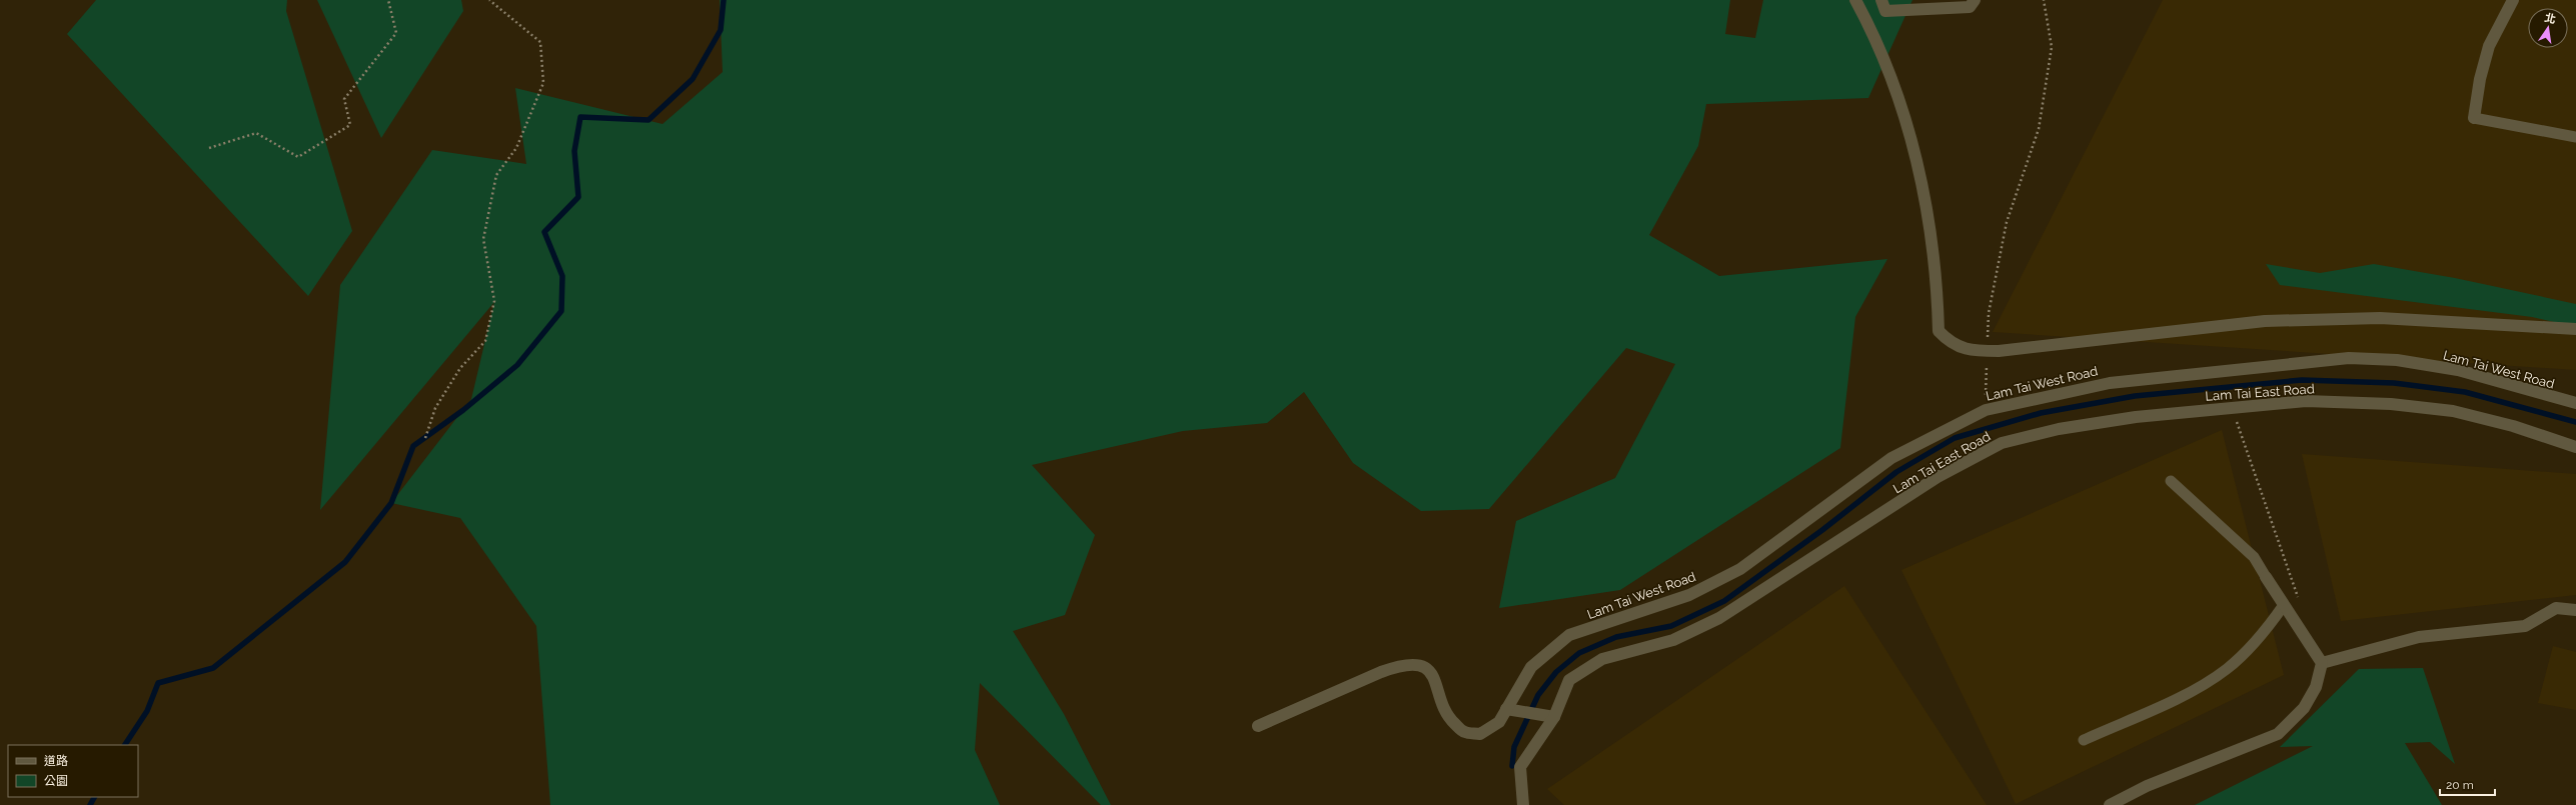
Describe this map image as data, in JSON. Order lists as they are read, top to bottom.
{
  "streets": {
    "street": ["Lam Tai West Road", "Lam Tai East Road"]
  },
  "legend": ["道路", "公園"],
  "scale_bar": "20 m",
  "north": "top"
}
